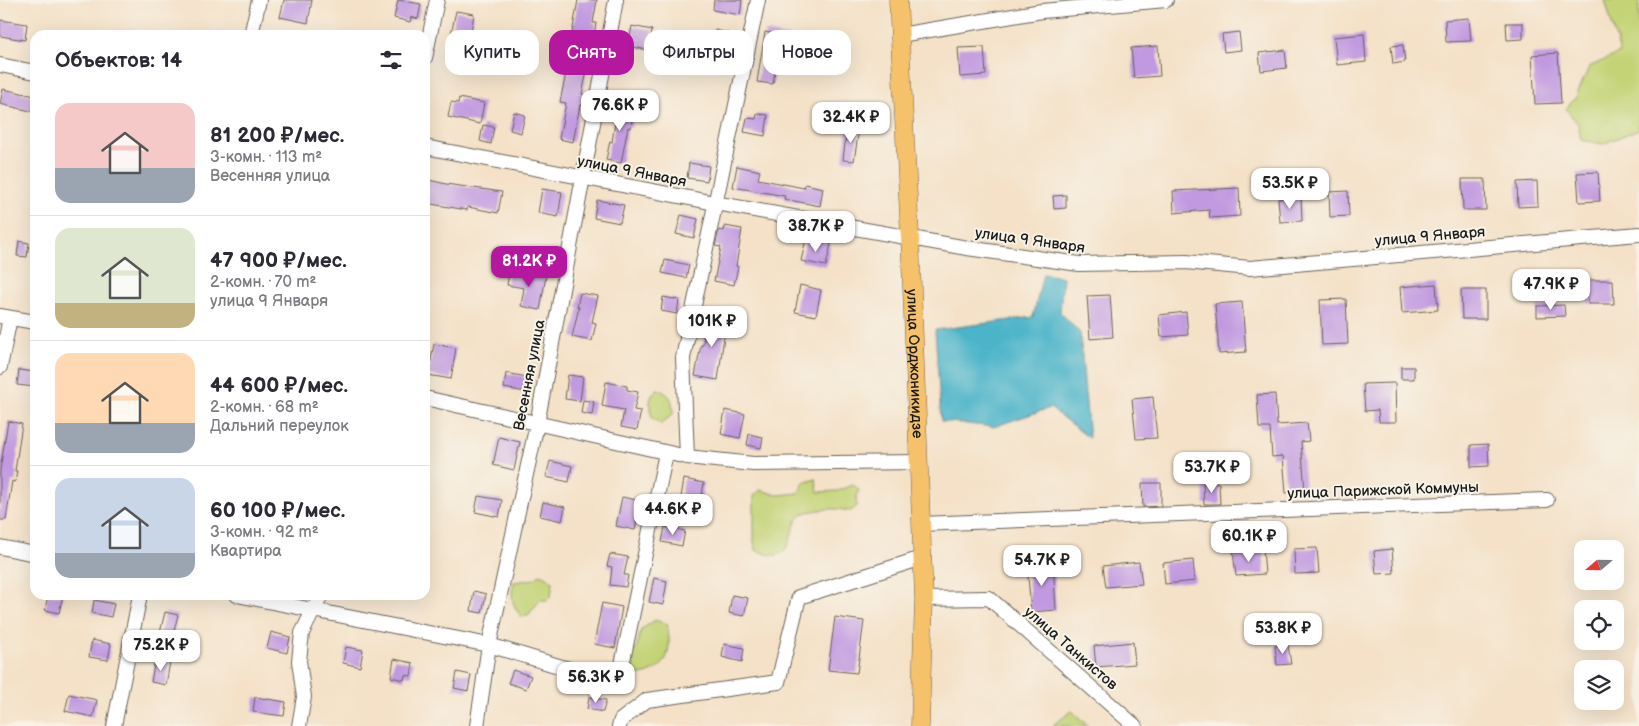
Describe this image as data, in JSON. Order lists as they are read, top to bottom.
{
  "streets": {
    "main road": ["улица Орджоникидзе"],
    "street": [
      "улица 9 Января",
      "Весенняя улица",
      "улица Парижской Коммуны",
      "улица Танкистов"
    ]
  },
  "crossings": [
    ["улица 9 Января", "улица Орджоникидзе"],
    ["улица 9 Января", "Весенняя улица"],
    ["улица Орджоникидзе", "улица Парижской Коммуны"],
    ["улица Орджоникидзе", "улица Танкистов"]
  ],
  "north": "left",
  "page": {
    "chip": [
      "Купить",
      "Снять",
      "Фильтры",
      "Новое"
    ],
    "heading": "Объектов: 14",
    "price": [
      "76.6K ₽",
      "32.4K ₽",
      "53.5K ₽",
      "38.7K ₽",
      "81.2K ₽",
      "47.9K ₽",
      "101K ₽",
      "53.7K ₽",
      "44.6K ₽",
      "60.1K ₽",
      "54.7K ₽",
      "53.8K ₽",
      "75.2K ₽",
      "56.3K ₽"
    ],
    "list": [
      {
        "name": "81 200 ₽/мес.",
        "note": "3-комн. · 113 m² · Весенняя улица"
      },
      {
        "name": "47 900 ₽/мес.",
        "note": "2-комн. · 70 m² · улица 9 Января"
      },
      {
        "name": "44 600 ₽/мес.",
        "note": "2-комн. · 68 m² · Дальний переулок"
      },
      {
        "name": "60 100 ₽/мес.",
        "note": "3-комн. · 92 m² · Квартира"
      }
    ]
  }
}
